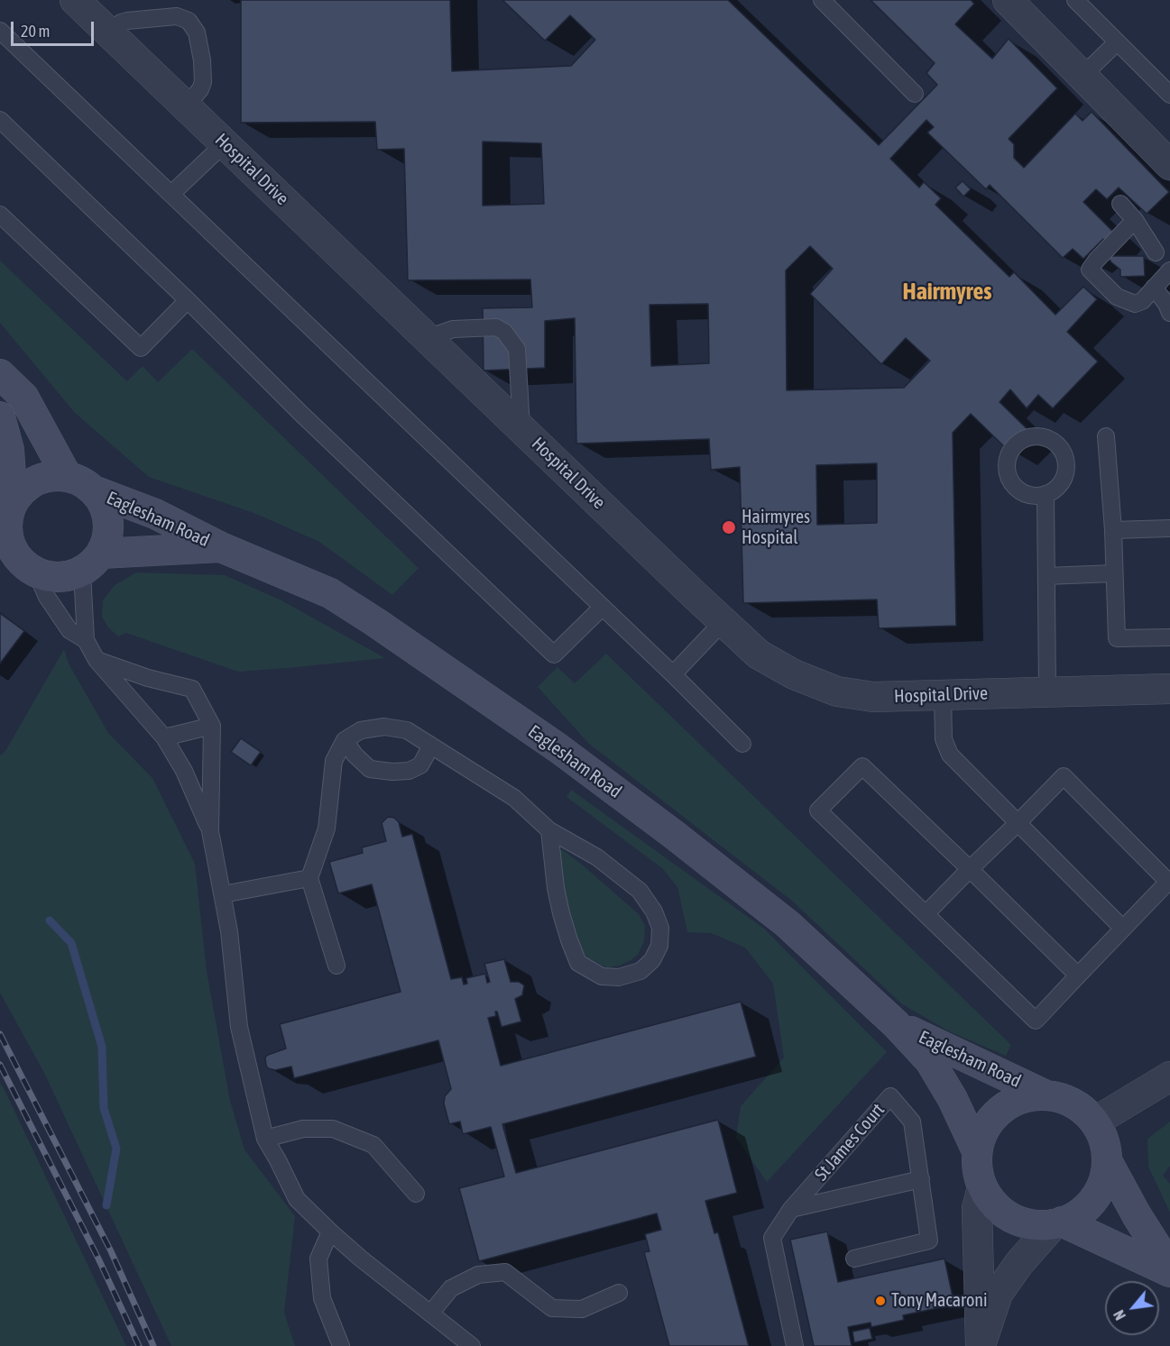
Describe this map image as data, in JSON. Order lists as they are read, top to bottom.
{
  "streets": {
    "main road": ["Eaglesham Road"],
    "street": ["Hospital Drive"],
    "lane": ["St James Court"]
  },
  "districts": ["Hairmyres"],
  "places": ["Hairmyres Hospital", "Tony Macaroni"],
  "scale_bar": "20 m",
  "north": "bottom left"
}
